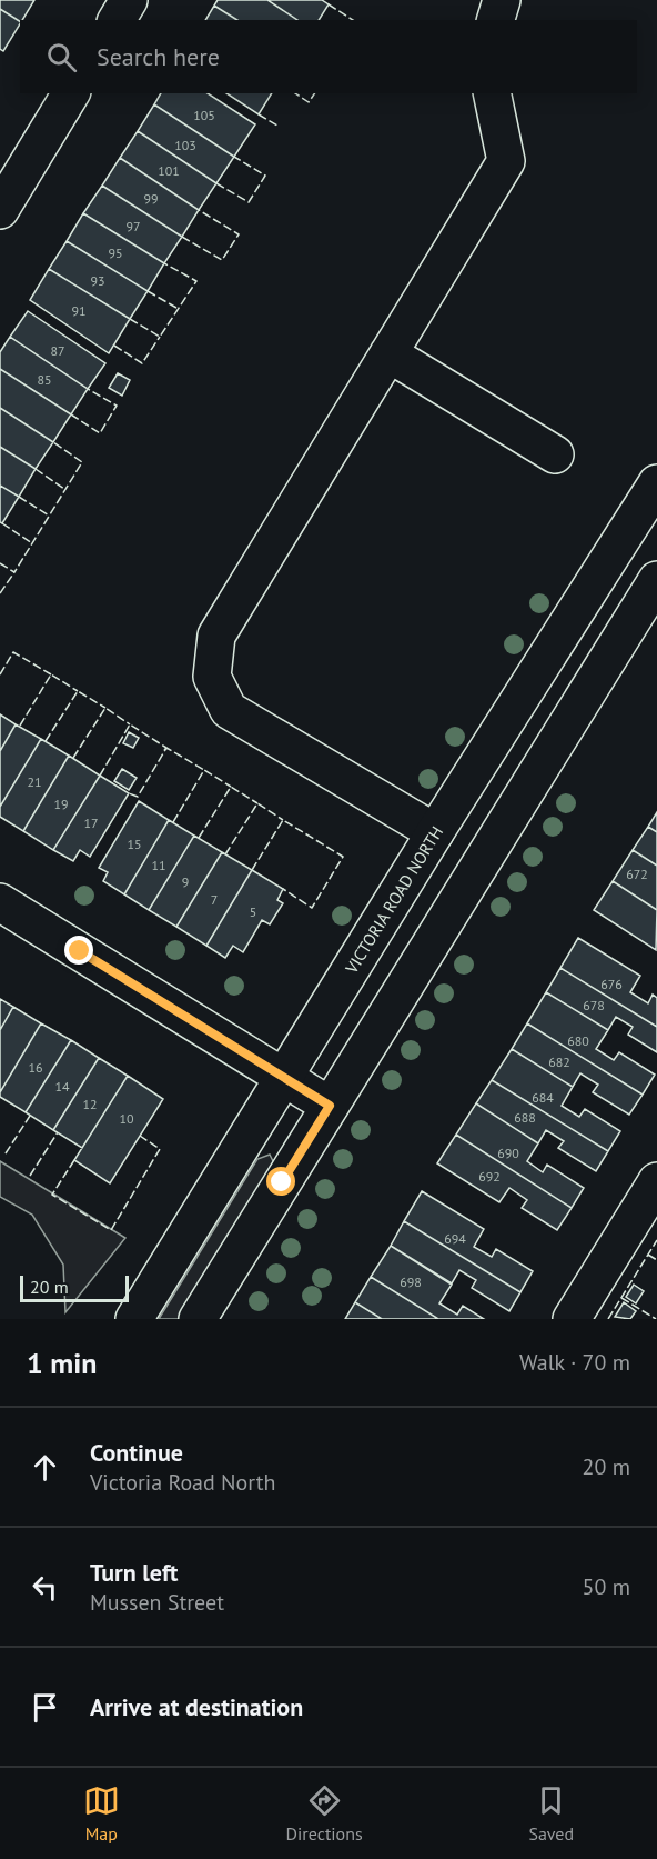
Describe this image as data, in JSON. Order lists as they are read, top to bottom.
{
  "streets": {
    "main road": ["VICTORIA ROAD NORTH"]
  },
  "house_numbers": [
    "105",
    "103",
    "101",
    "99",
    "97",
    "95",
    "93",
    "91",
    "87",
    "85",
    "21",
    "19",
    "17",
    "15",
    "11",
    "672",
    "9",
    "7",
    "5",
    "676",
    "678",
    "680",
    "682",
    "16",
    "14",
    "684",
    "12",
    "688",
    "10",
    "690",
    "692",
    "694",
    "698"
  ],
  "scale_bar": "20 m",
  "page": {
    "search": "Search here",
    "scale": "20 m",
    "heading": ["1 min", "Walk · 70 m"],
    "list": [
      ["Continue", "Victoria Road North", "20 m"],
      ["Turn left", "Mussen Street", "50 m"],
      "Arrive at destination"
    ],
    "nav": ["Map", "Directions", "Saved"]
  }
}
